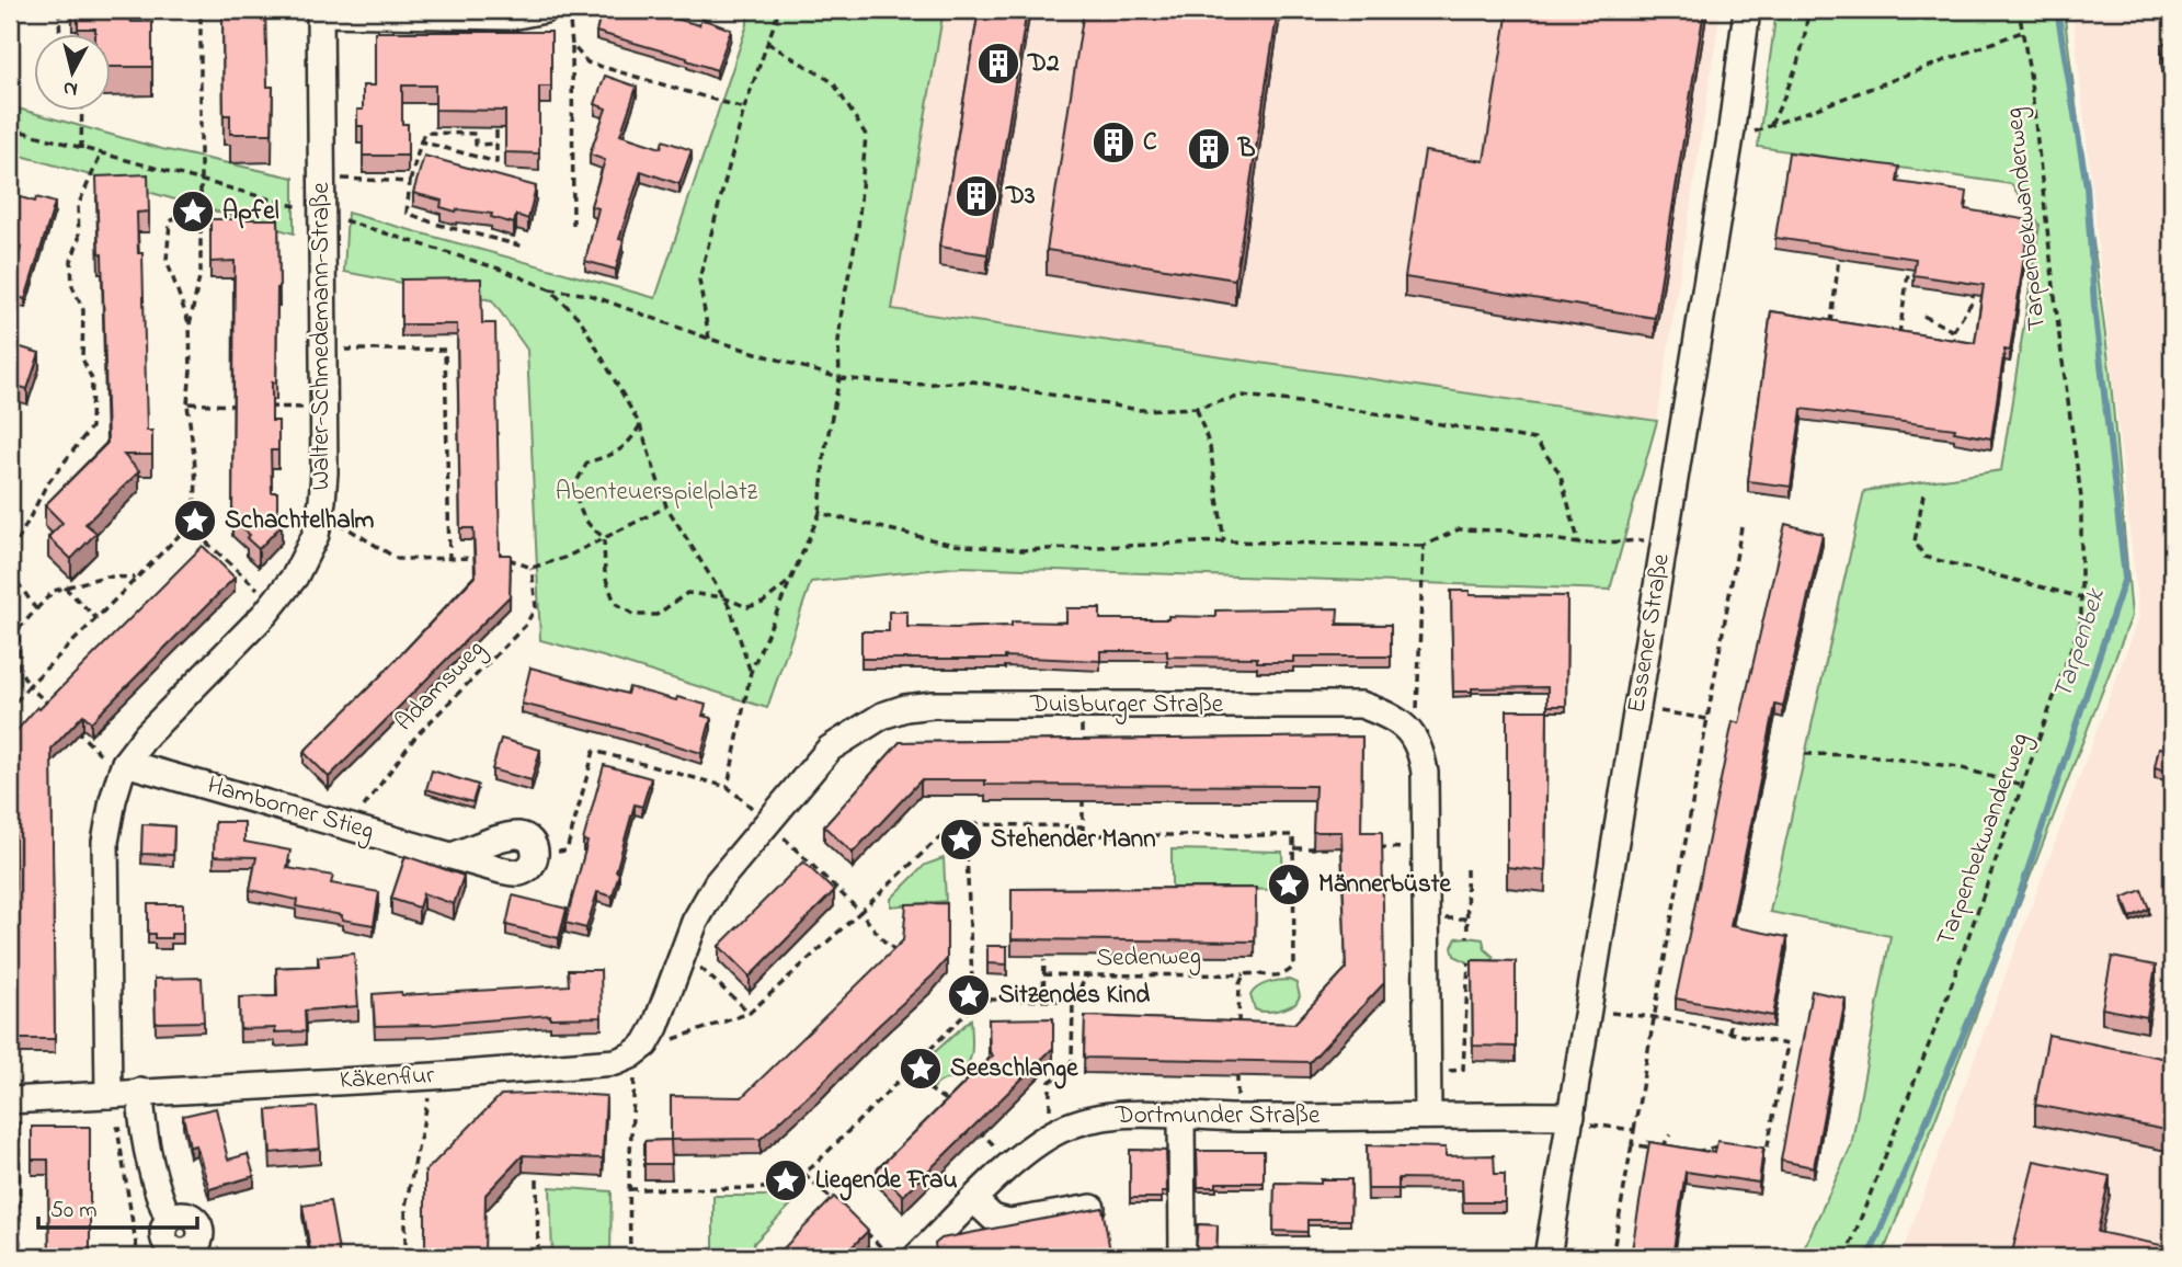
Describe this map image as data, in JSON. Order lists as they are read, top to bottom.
{
  "streets": {
    "street": [
      "Walter-Schmedemann-Straße",
      "Essener Straße",
      "Duisburger Straße",
      "Hamborner Stieg",
      "Käkenflur",
      "Dortmunder Straße"
    ],
    "path": ["Tarpenbekwanderweg", "Adamsweg", "Sedenweg"]
  },
  "crossings": [
    ["Walter-Schmedemann-Straße", "Hamborner Stieg"],
    ["Walter-Schmedemann-Straße", "Käkenflur"],
    ["Essener Straße", "Dortmunder Straße"],
    ["Adamsweg", "Hamborner Stieg"],
    ["Duisburger Straße", "Käkenflur"],
    ["Sedenweg", "Dortmunder Straße"]
  ],
  "water": ["Tarpenbek"],
  "parks": ["Abenteuerspielplatz"],
  "places": {
    "building": [
      "D2",
      "C",
      "B",
      "D3"
    ],
    "place": [
      "Apfel",
      "Schachtelhalm",
      "Stehender Mann",
      "Männerbüste",
      "Sitzendes Kind",
      "Seeschlange",
      "Liegende Frau"
    ]
  },
  "scale_bar": "50 m",
  "north": "bottom"
}
